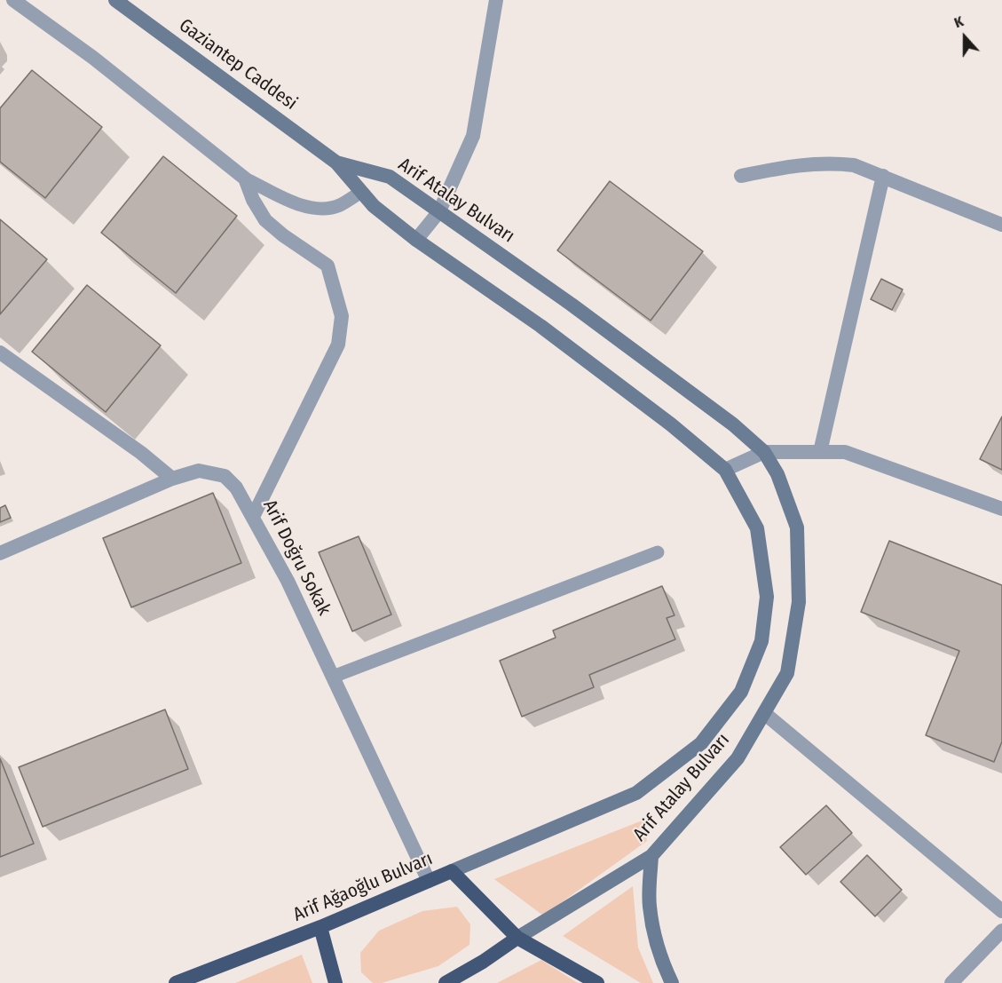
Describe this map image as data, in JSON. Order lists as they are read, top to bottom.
{
  "streets": {
    "highway": ["Arif Ağaoğlu Bulvarı"],
    "main road": ["Gaziantep Caddesi", "Arif Atalay Bulvarı"],
    "street": ["Arif Doğru Sokak"]
  },
  "crossings": [
    ["Gaziantep Caddesi", "Arif Atalay Bulvarı"],
    ["Arif Atalay Bulvarı", "Arif Ağaoğlu Bulvarı"],
    ["Arif Doğru Sokak", "Arif Ağaoğlu Bulvarı"]
  ],
  "north": "top"
}
